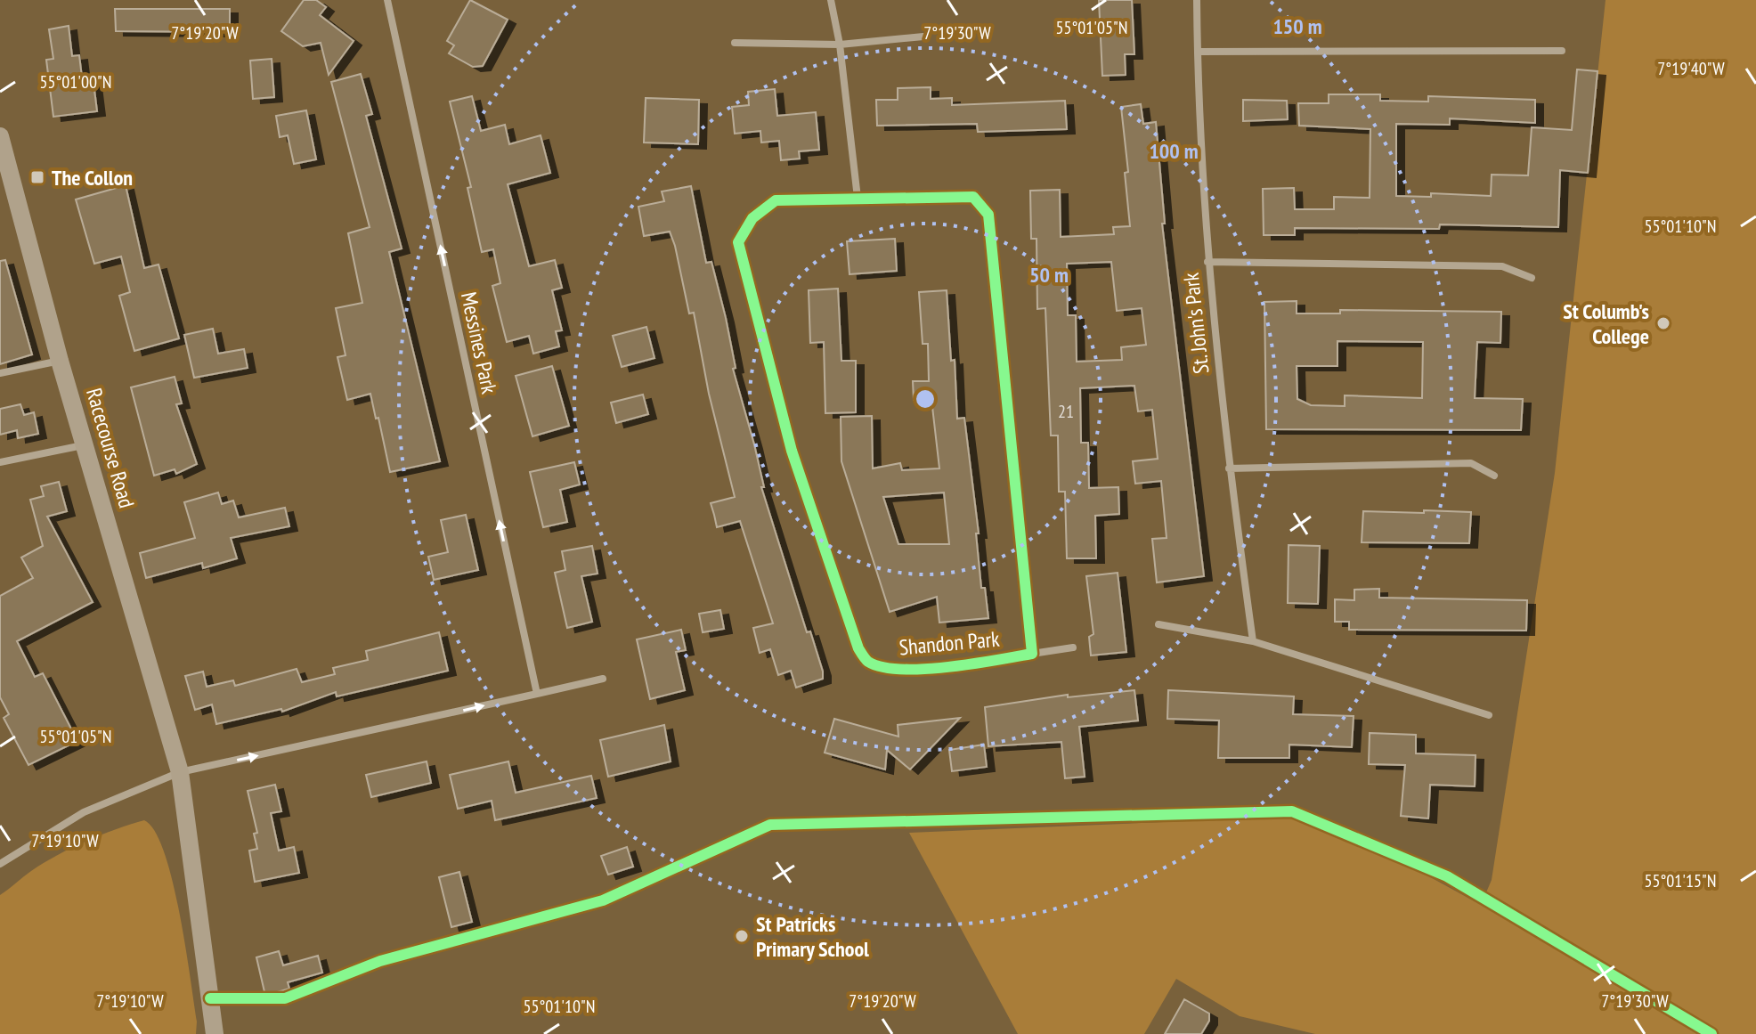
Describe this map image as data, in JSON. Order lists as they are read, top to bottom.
{
  "streets": {
    "main road": ["Racecourse Road"],
    "street": ["St. John's Park", "Messines Park", "Shandon Park"]
  },
  "one_way": ["Messines Park"],
  "places": {
    "transit": ["The Collon"],
    "other": ["St Columb's College", "St Patricks Primary School"]
  },
  "house_numbers": ["21"],
  "coordinates": [
    "55°01'05\"N",
    "7°19'20\"W",
    "7°19'30\"W",
    "7°19'40\"W",
    "55°01'00\"N",
    "55°01'10\"N",
    "7°19'10\"W",
    "55°01'15\"N"
  ],
  "rings": ["150 m", "100 m", "50 m"]
}
